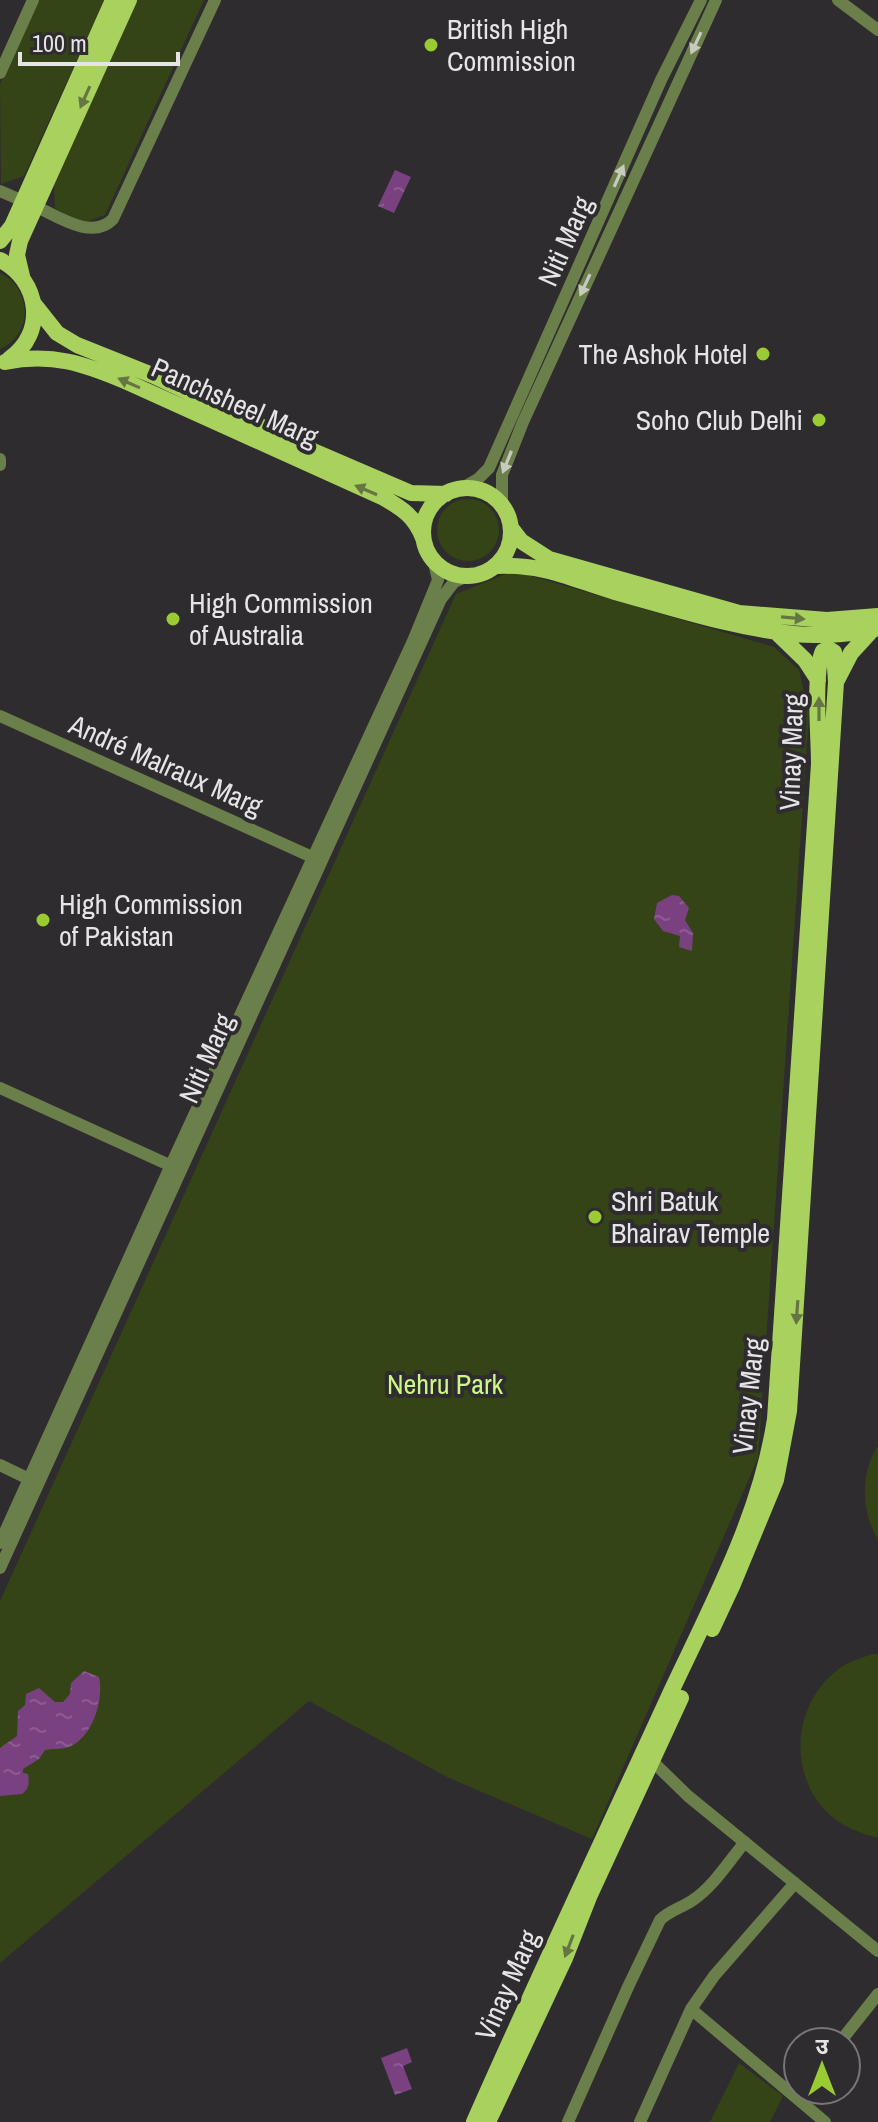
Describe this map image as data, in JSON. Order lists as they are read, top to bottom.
{
  "streets": {
    "main road": ["Panchsheel Marg", "Vinay Marg"],
    "street": ["Niti Marg", "André Malraux Marg"]
  },
  "crossings": [
    ["Niti Marg", "Panchsheel Marg"],
    ["Niti Marg", "André Malraux Marg"]
  ],
  "parks": ["Nehru Park"],
  "places": [
    "British High Commission",
    "The Ashok Hotel",
    "Soho Club Delhi",
    "High Commission of Australia",
    "High Commission of Pakistan",
    "Shri Batuk Bhairav Temple"
  ],
  "scale_bar": "100 m",
  "north": "top"
}
